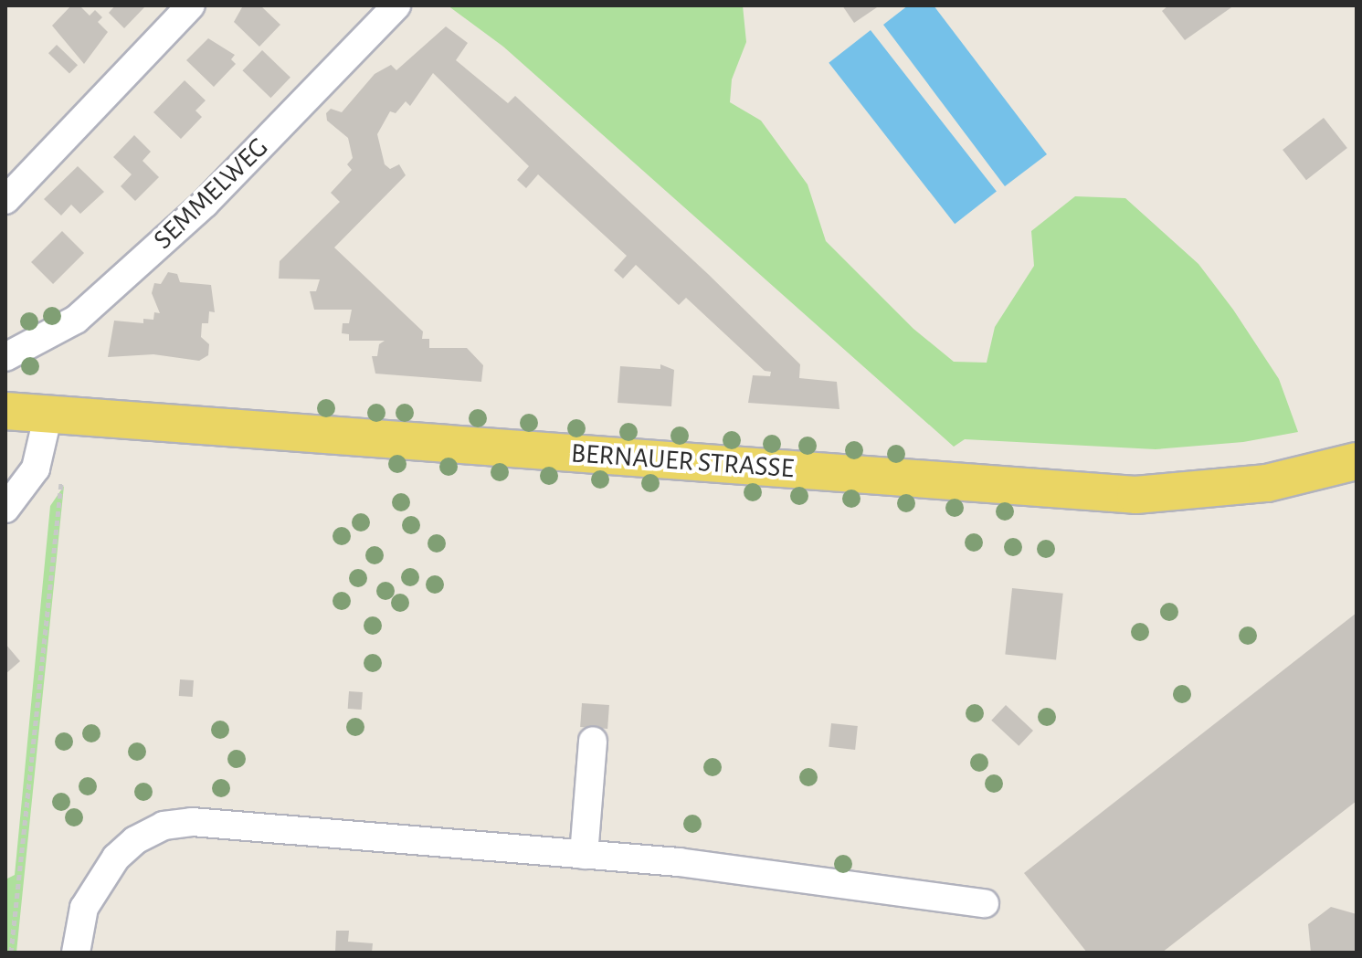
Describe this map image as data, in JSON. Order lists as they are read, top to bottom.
{
  "streets": {
    "main road": ["BERNAUER STRASSE"],
    "street": ["SEMMELWEG"]
  }
}
